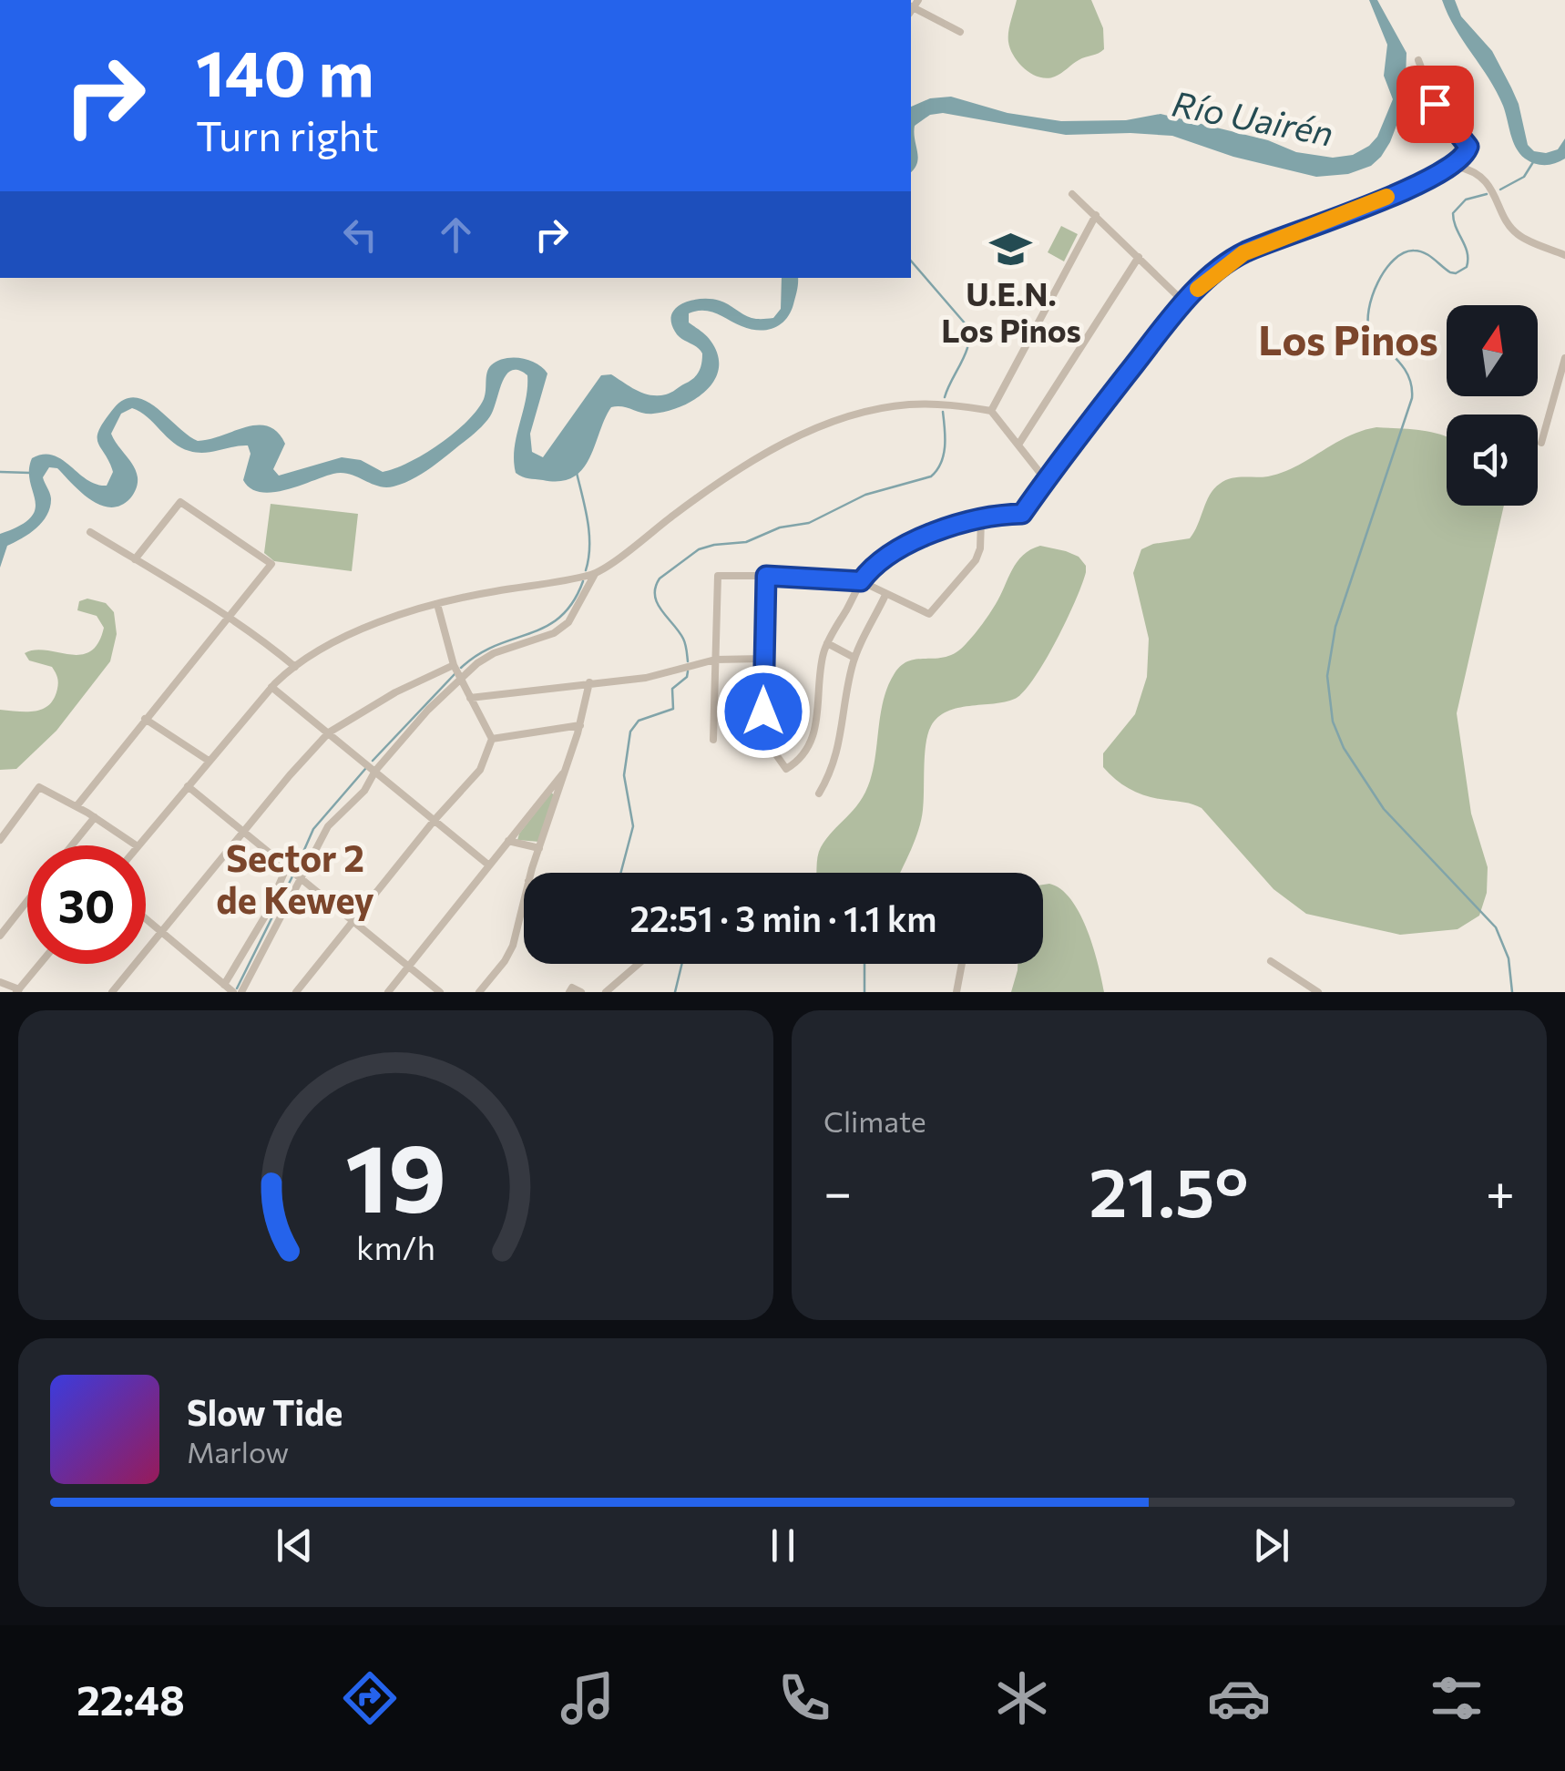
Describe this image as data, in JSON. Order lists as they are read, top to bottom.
{
  "districts": ["Los Pinos", "Sector 2 de Kewey"],
  "water": ["Río Uairén"],
  "places": {
    "school or university": ["U.E.N. Los Pinos"]
  },
  "north": "top",
  "page": {
    "turn": ["140 m", "Turn right"],
    "limit": "30",
    "trip": "22:51 · 3 min · 1.1 km",
    "tile": "Climate",
    "heat": ["−", "21.5°", "+"],
    "song": ["Slow Tide", "Marlow"],
    "tabs": "22:48",
    "gauge": ["19", "km/h"]
  }
}
